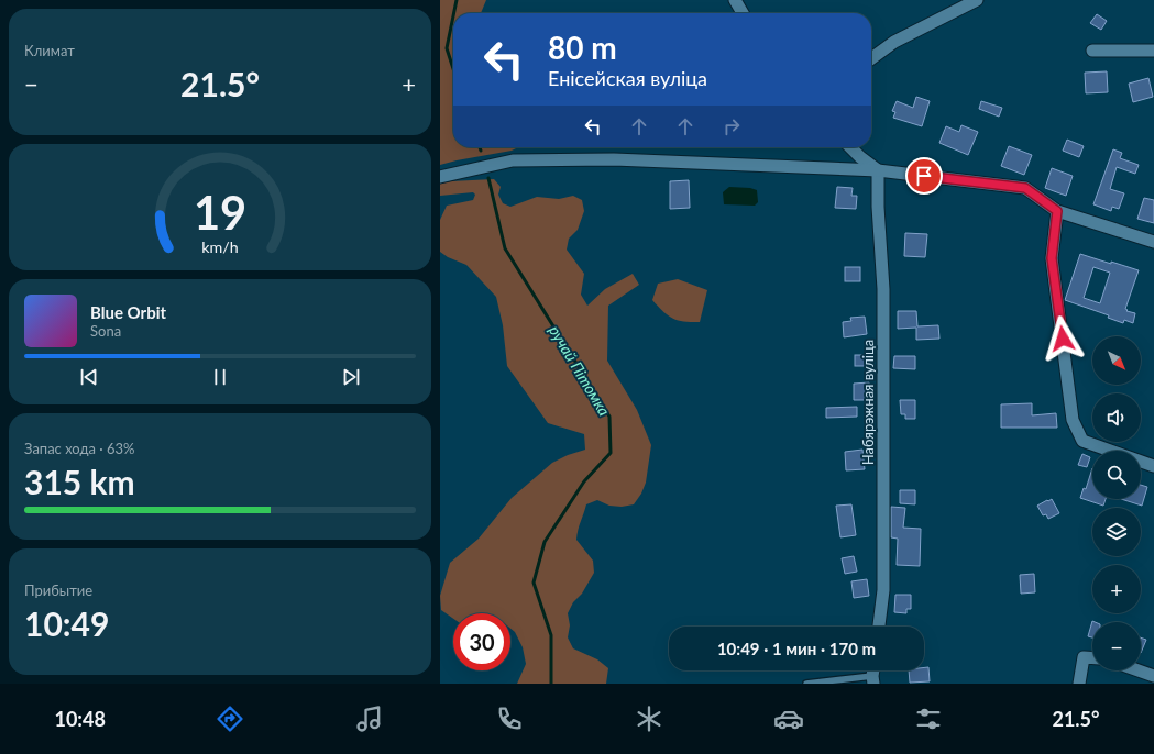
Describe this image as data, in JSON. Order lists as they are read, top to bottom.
{
  "streets": {
    "street": ["Набярэжная вуліца"]
  },
  "water": ["ручай Пітомка"],
  "north": "bottom right",
  "page": {
    "tile": [
      "Климат",
      ["Запас хода · 63%", "315 km"],
      ["Прибытие", "10:49"]
    ],
    "turn": ["80 m", "Енісейская вуліца"],
    "heat": ["−", "21.5°", "+"],
    "song": ["Blue Orbit", "Sona"],
    "map_buttons": ["+", "−"],
    "limit": "30",
    "trip": "10:49 · 1 мин · 170 m",
    "tabs": ["10:48", "21.5°"],
    "gauge": ["19", "km/h"]
  }
}
